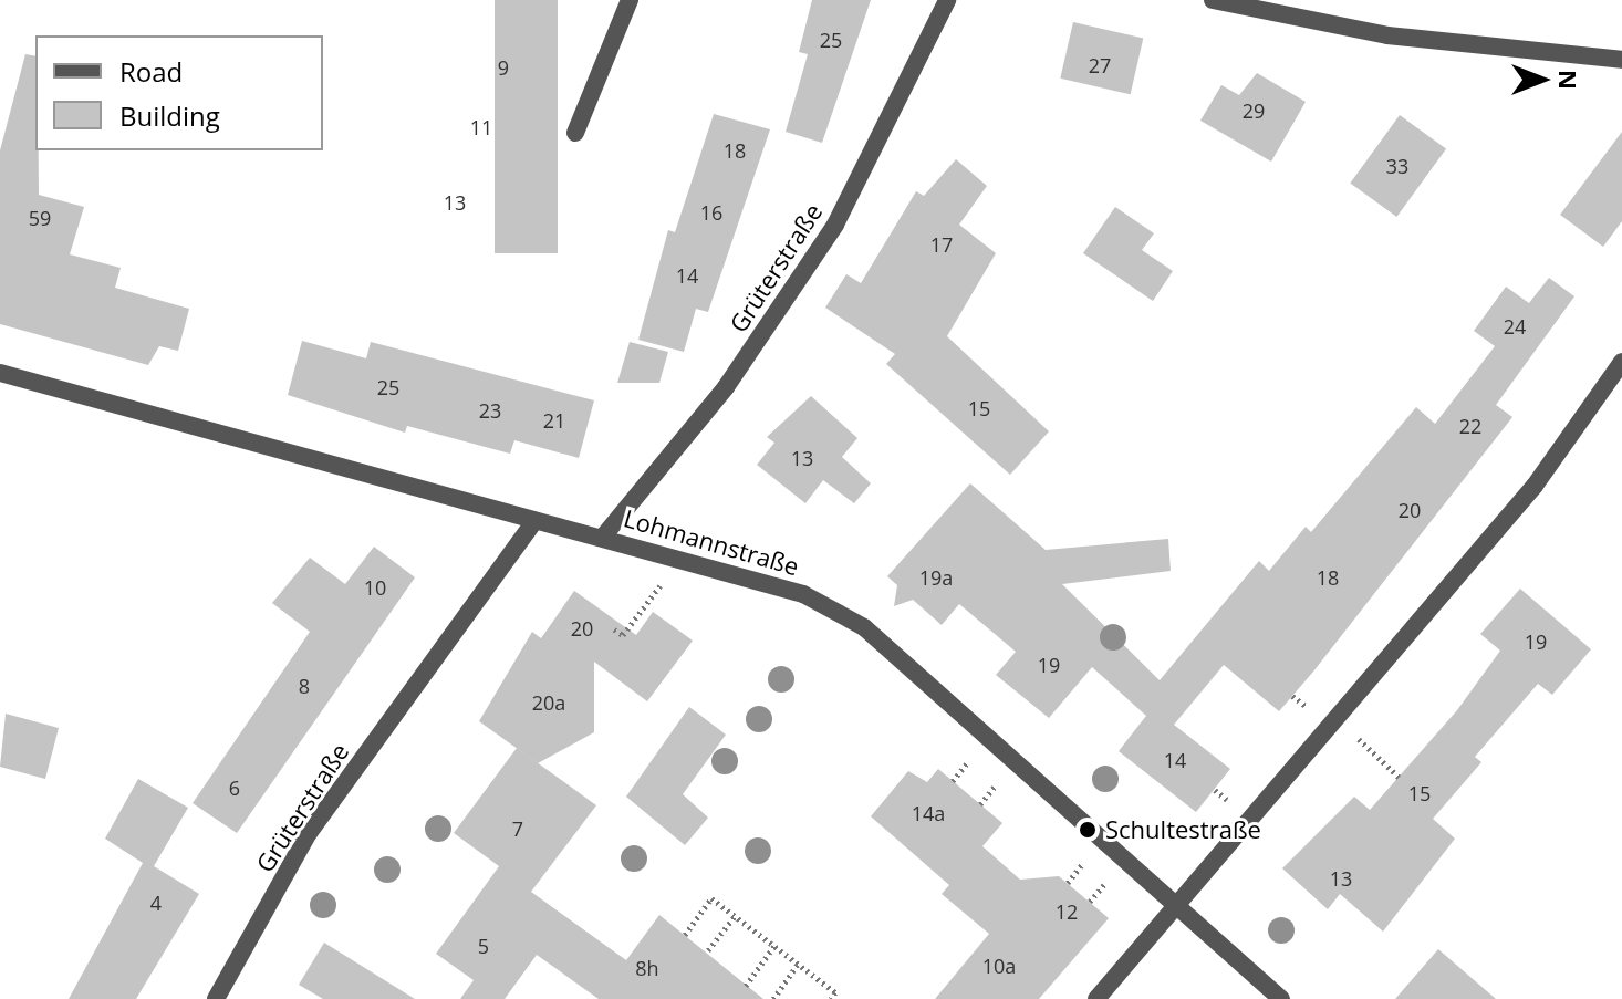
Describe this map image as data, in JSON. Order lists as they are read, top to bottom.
{
  "streets": {
    "street": ["Grüterstraße", "Lohmannstraße"]
  },
  "crossings": [
    ["Grüterstraße", "Lohmannstraße"]
  ],
  "places": ["Schultestraße"],
  "house_numbers": [
    "25",
    "27",
    "9",
    "29",
    "11",
    "18",
    "33",
    "13",
    "16",
    "59",
    "17",
    "14",
    "24",
    "25",
    "15",
    "23",
    "21",
    "22",
    "13",
    "20",
    "19a",
    "18",
    "10",
    "20",
    "19",
    "19",
    "8",
    "20a",
    "14",
    "6",
    "15",
    "14a",
    "7",
    "13",
    "4",
    "12",
    "5",
    "10a",
    "8h"
  ],
  "legend": ["Road", "Building"],
  "north": "right"
}
